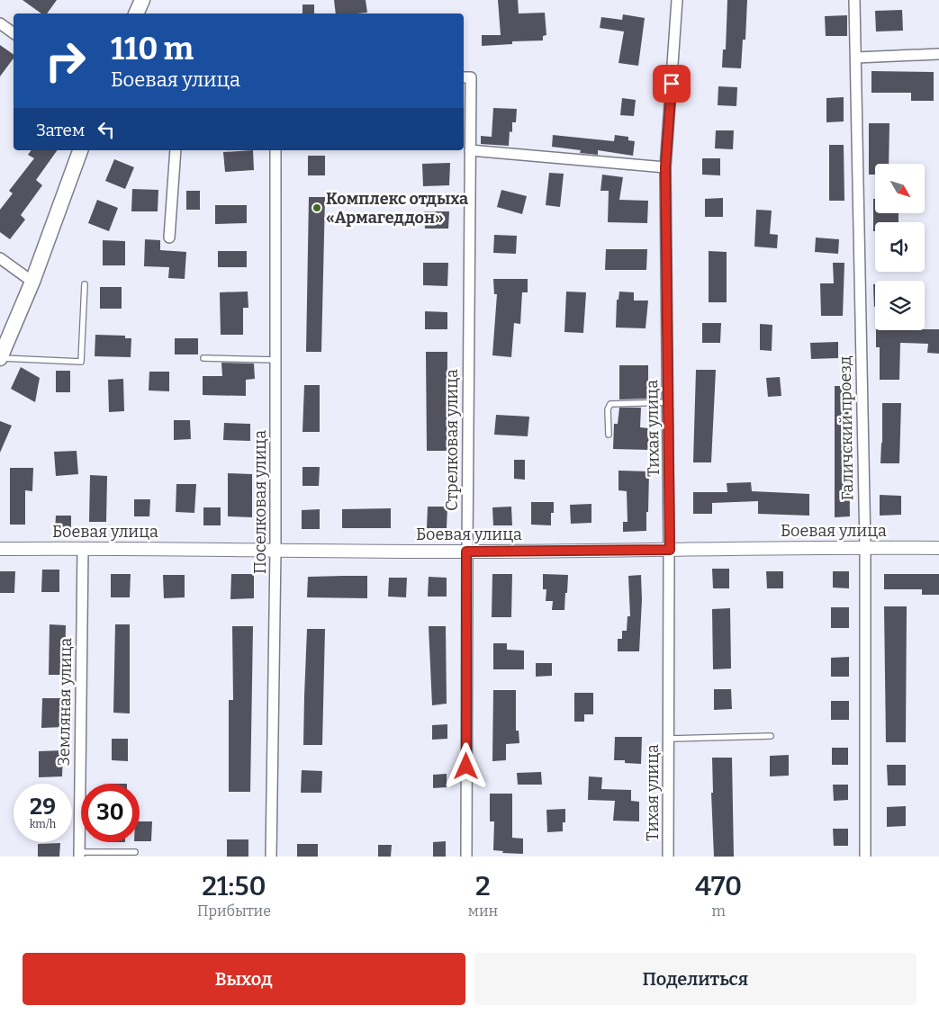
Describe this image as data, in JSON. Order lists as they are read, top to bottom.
{
  "streets": {
    "street": [
      "Тихая улица",
      "Галичский проезд",
      "Стрелковая улица",
      "Поселковая улица",
      "Боевая улица",
      "Земляная улица"
    ]
  },
  "crossings": [
    ["Тихая улица", "Боевая улица"],
    ["Галичский проезд", "Боевая улица"],
    ["Стрелковая улица", "Боевая улица"],
    ["Поселковая улица", "Боевая улица"],
    ["Боевая улица", "Земляная улица"]
  ],
  "places": ["Комплекс отдыха «Армагеддон»"],
  "north": "bottom right",
  "page": {
    "turn": ["110 m", "Боевая улица"],
    "then": "Затем",
    "speed": "29 km/h",
    "limit": "30",
    "eta": [
      "21:50",
      "Прибытие",
      "2",
      "мин",
      "470",
      "m"
    ],
    "buttons": ["Выход", "Поделиться"]
  }
}
